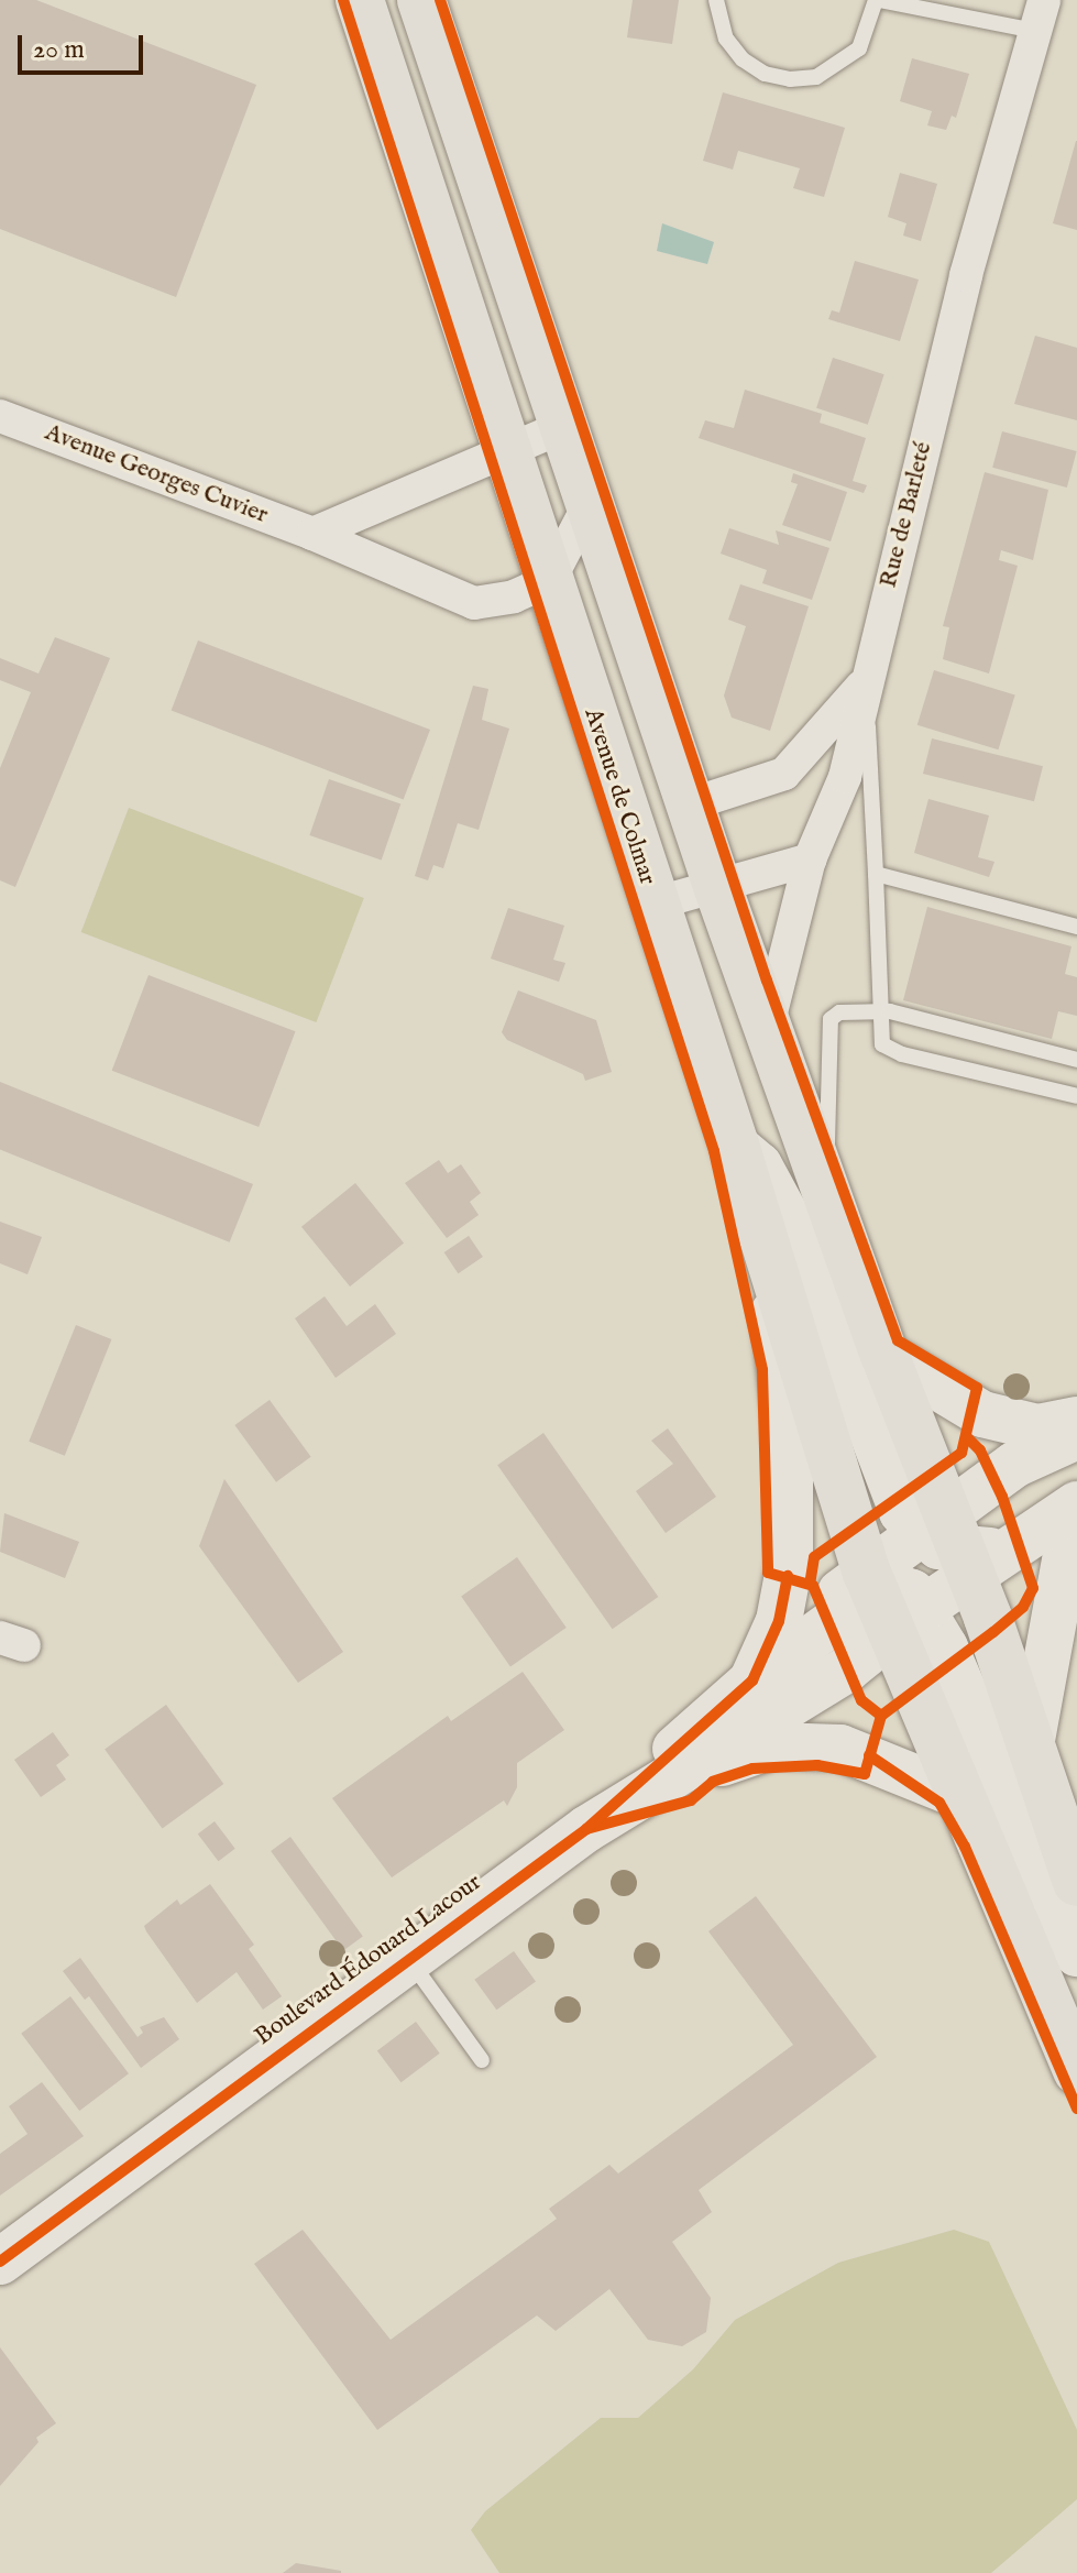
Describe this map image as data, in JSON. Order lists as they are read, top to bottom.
{
  "streets": {
    "main road": ["Avenue de Colmar", "Boulevard Édouard Lacour"],
    "street": ["Avenue Georges Cuvier", "Rue de Barleté"]
  },
  "crossings": [
    ["Avenue Georges Cuvier", "Avenue de Colmar"],
    ["Avenue de Colmar", "Boulevard Édouard Lacour"]
  ],
  "scale_bar": "20 m"
}
